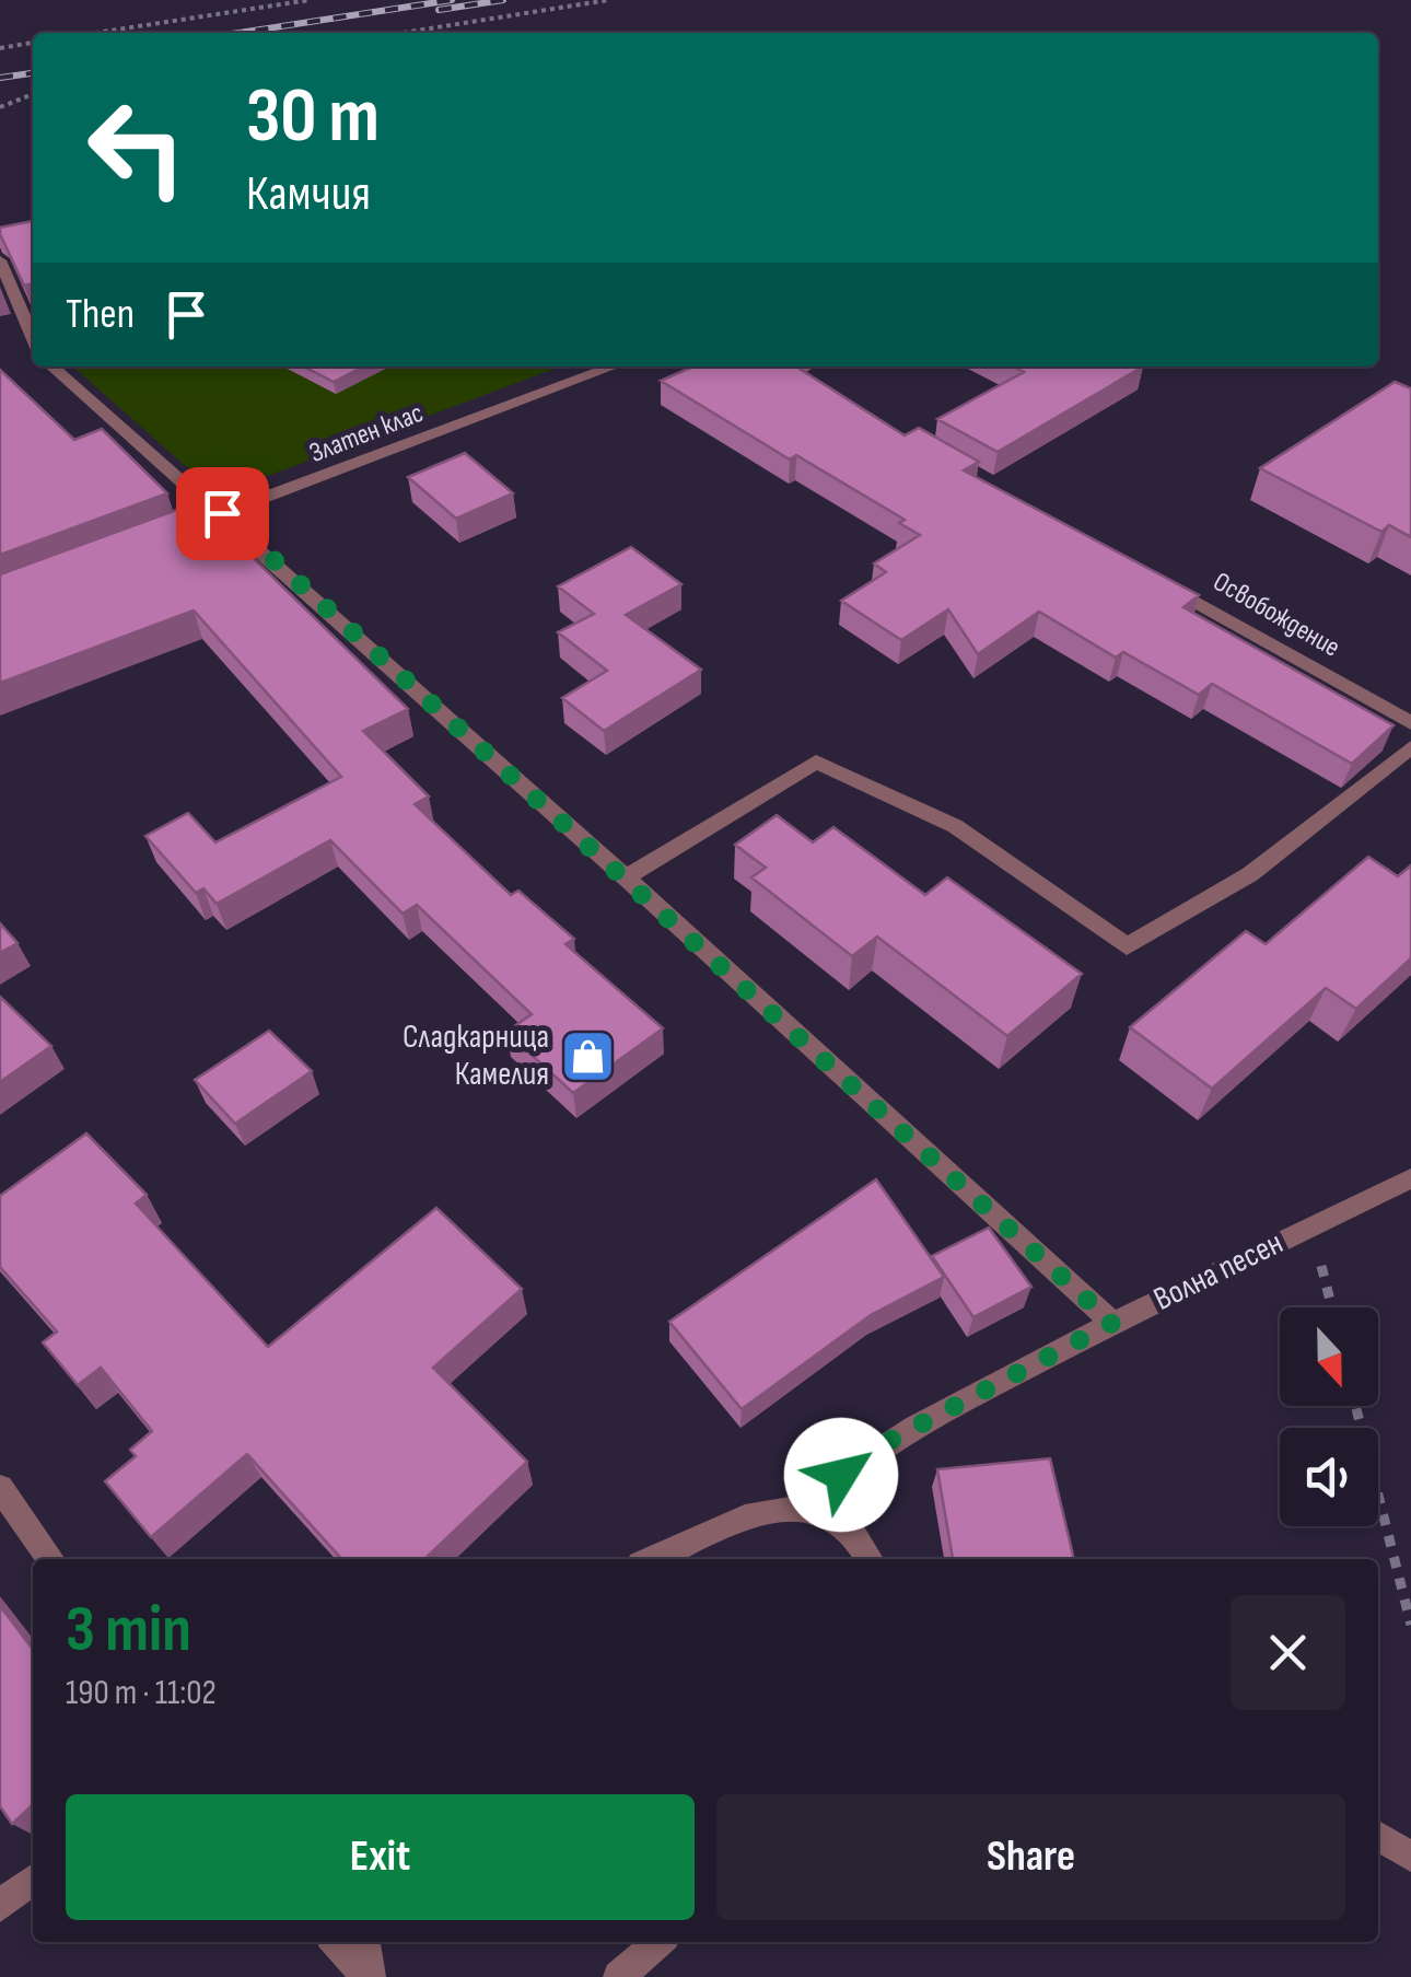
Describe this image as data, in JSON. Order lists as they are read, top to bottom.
{
  "streets": {
    "street": ["Златен клас", "Освобождение", "Волна песен"]
  },
  "places": {
    "shop": ["Сладкарница Камелия"]
  },
  "north": "bottom",
  "page": {
    "turn": ["30 m", "Камчия"],
    "then": "Then",
    "heading": ["3 min", "190 m · 11:02"],
    "buttons": ["Exit", "Share"]
  }
}
